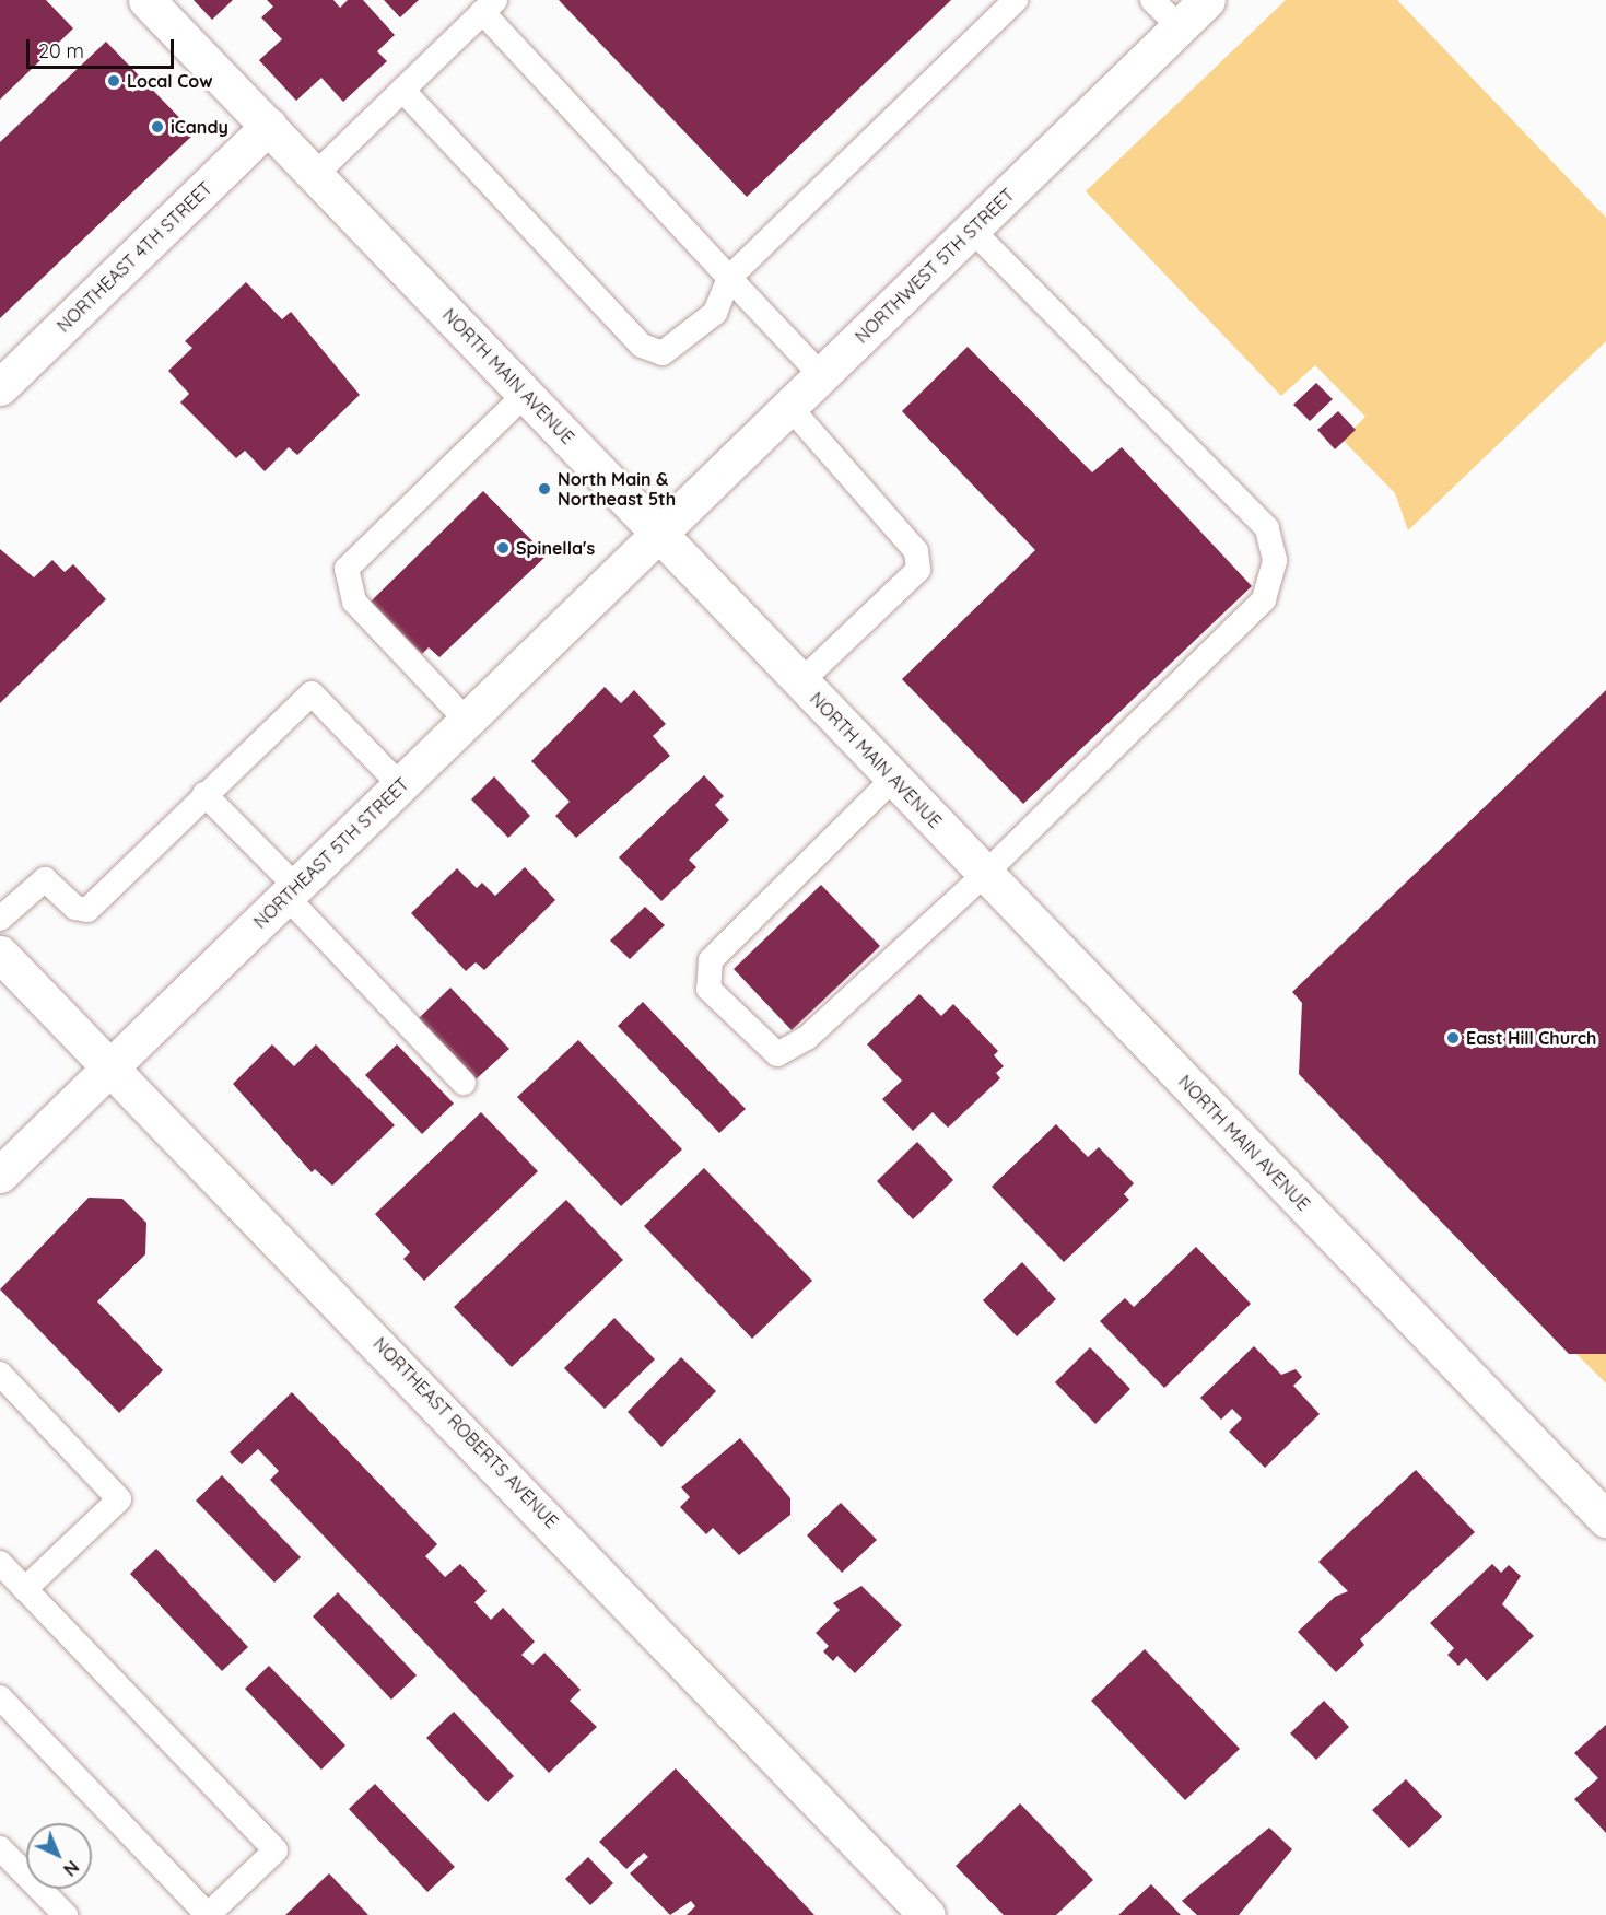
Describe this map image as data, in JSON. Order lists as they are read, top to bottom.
{
  "streets": {
    "street": [
      "NORTHEAST 4TH STREET",
      "NORTHWEST 5TH STREET",
      "NORTH MAIN AVENUE",
      "NORTHEAST 5TH STREET",
      "NORTHEAST ROBERTS AVENUE"
    ]
  },
  "crossings": [
    ["NORTHEAST 4TH STREET", "NORTH MAIN AVENUE"],
    ["NORTHWEST 5TH STREET", "NORTH MAIN AVENUE"],
    ["NORTHWEST 5TH STREET", "NORTHEAST 5TH STREET"],
    ["NORTH MAIN AVENUE", "NORTHEAST 5TH STREET"],
    ["NORTHEAST 5TH STREET", "NORTHEAST ROBERTS AVENUE"]
  ],
  "places": [
    "Local Cow",
    "iCandy",
    "North Main & Northeast 5th",
    "Spinella's",
    "East Hill Church"
  ],
  "scale_bar": "20 m",
  "north": "bottom right"
}
